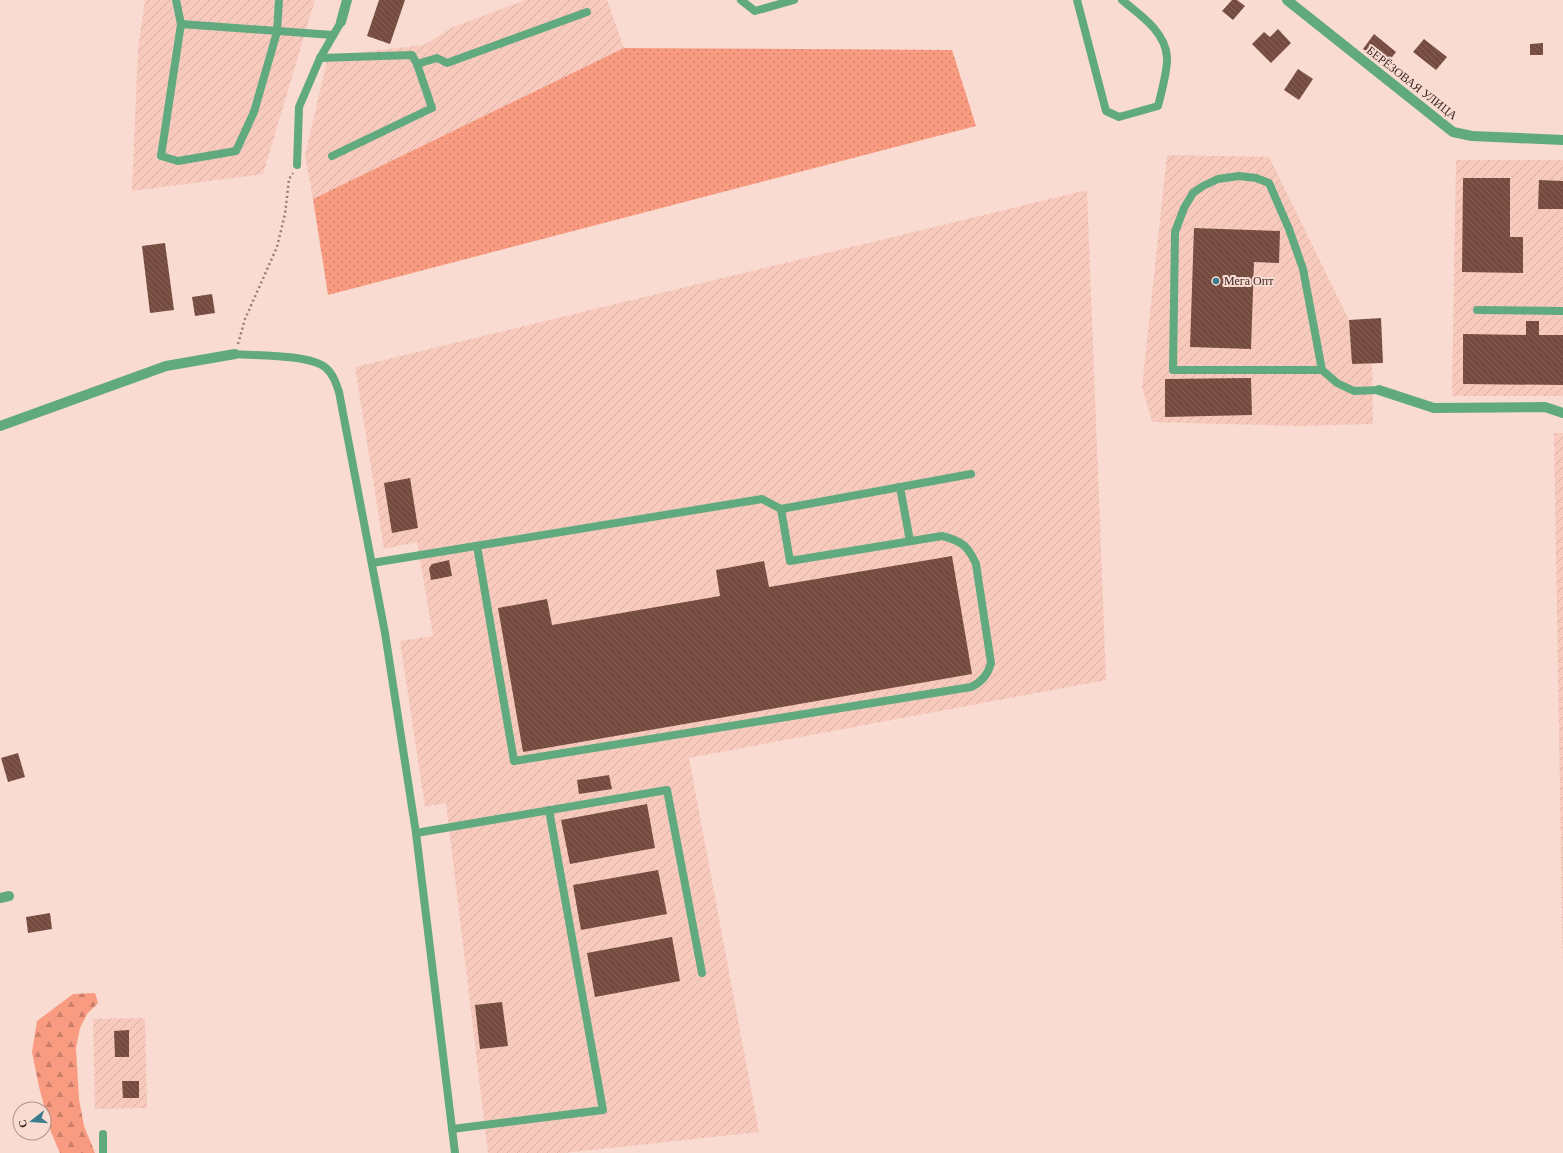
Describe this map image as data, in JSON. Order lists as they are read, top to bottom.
{
  "streets": {
    "street": ["БЕРЁЗОВАЯ УЛИЦА"]
  },
  "places": ["Мега Опт"],
  "north": "left"
}
